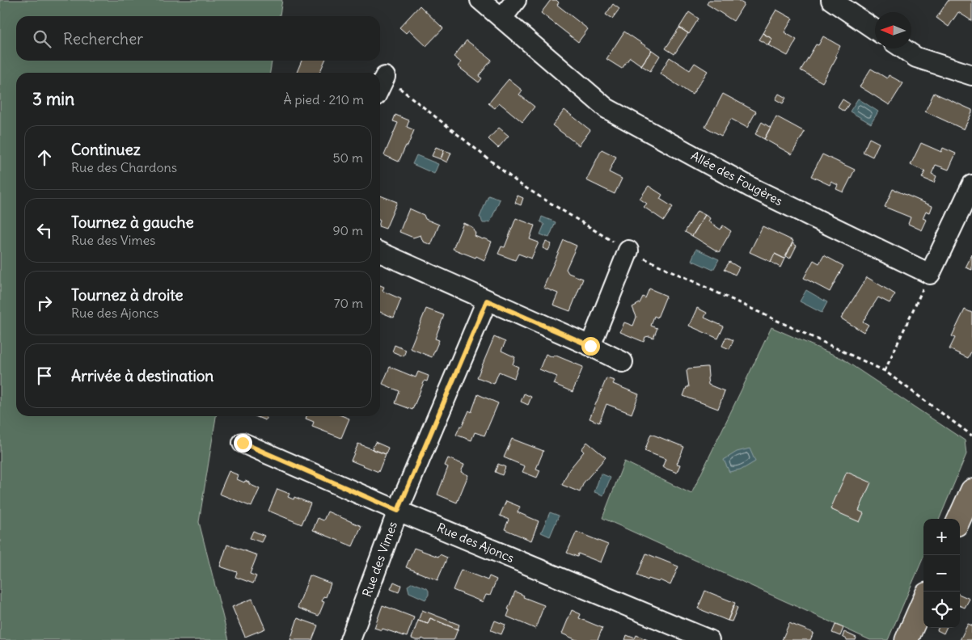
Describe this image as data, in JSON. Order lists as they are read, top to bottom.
{
  "streets": {
    "street": ["Allée des Fougères", "Rue des Ajoncs", "Rue des Vimes"]
  },
  "crossings": [
    ["Rue des Ajoncs", "Rue des Vimes"]
  ],
  "north": "left",
  "page": {
    "search": "Rechercher",
    "heading": ["3 min", "À pied · 210 m"],
    "list": [
      ["Continuez", "Rue des Chardons", "50 m"],
      ["Tournez à gauche", "Rue des Vimes", "90 m"],
      ["Tournez à droite", "Rue des Ajoncs", "70 m"],
      "Arrivée à destination"
    ],
    "map_buttons": ["+", "−"]
  }
}
